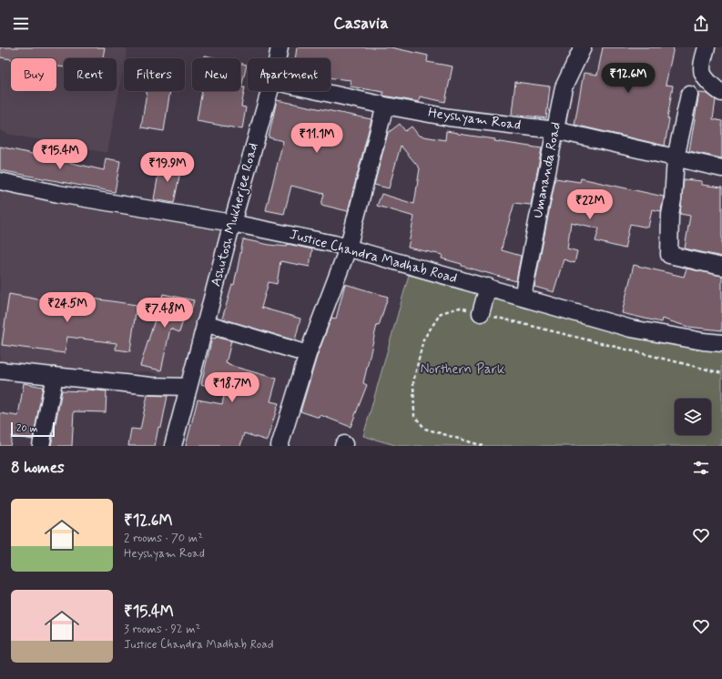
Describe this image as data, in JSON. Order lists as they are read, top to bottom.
{
  "streets": {
    "street": [
      "Heyshyam Road",
      "Umananda Road",
      "Ashutosh Mukherjee Road",
      "Justice Chandra Madhab Road"
    ]
  },
  "crossings": [
    ["Heyshyam Road", "Umananda Road"],
    ["Umananda Road", "Justice Chandra Madhab Road"],
    ["Ashutosh Mukherjee Road", "Justice Chandra Madhab Road"]
  ],
  "parks": ["Northern Park"],
  "scale_bar": "20 m",
  "page": {
    "header": "Casavia",
    "chip": [
      "Buy",
      "Rent",
      "Filters",
      "New",
      "Apartment"
    ],
    "price": [
      "₹12.6M",
      "₹11.1M",
      "₹15.4M",
      "₹19.9M",
      "₹22M",
      "₹24.5M",
      "₹7.48M",
      "₹18.7M"
    ],
    "scale": "20 m",
    "heading": "8 homes",
    "list": [
      {
        "name": "₹12.6M",
        "note": "2 rooms · 70 m² · Heyshyam Road"
      },
      {
        "name": "₹15.4M",
        "note": "3 rooms · 92 m² · Justice Chandra Madhab Road"
      }
    ]
  }
}
